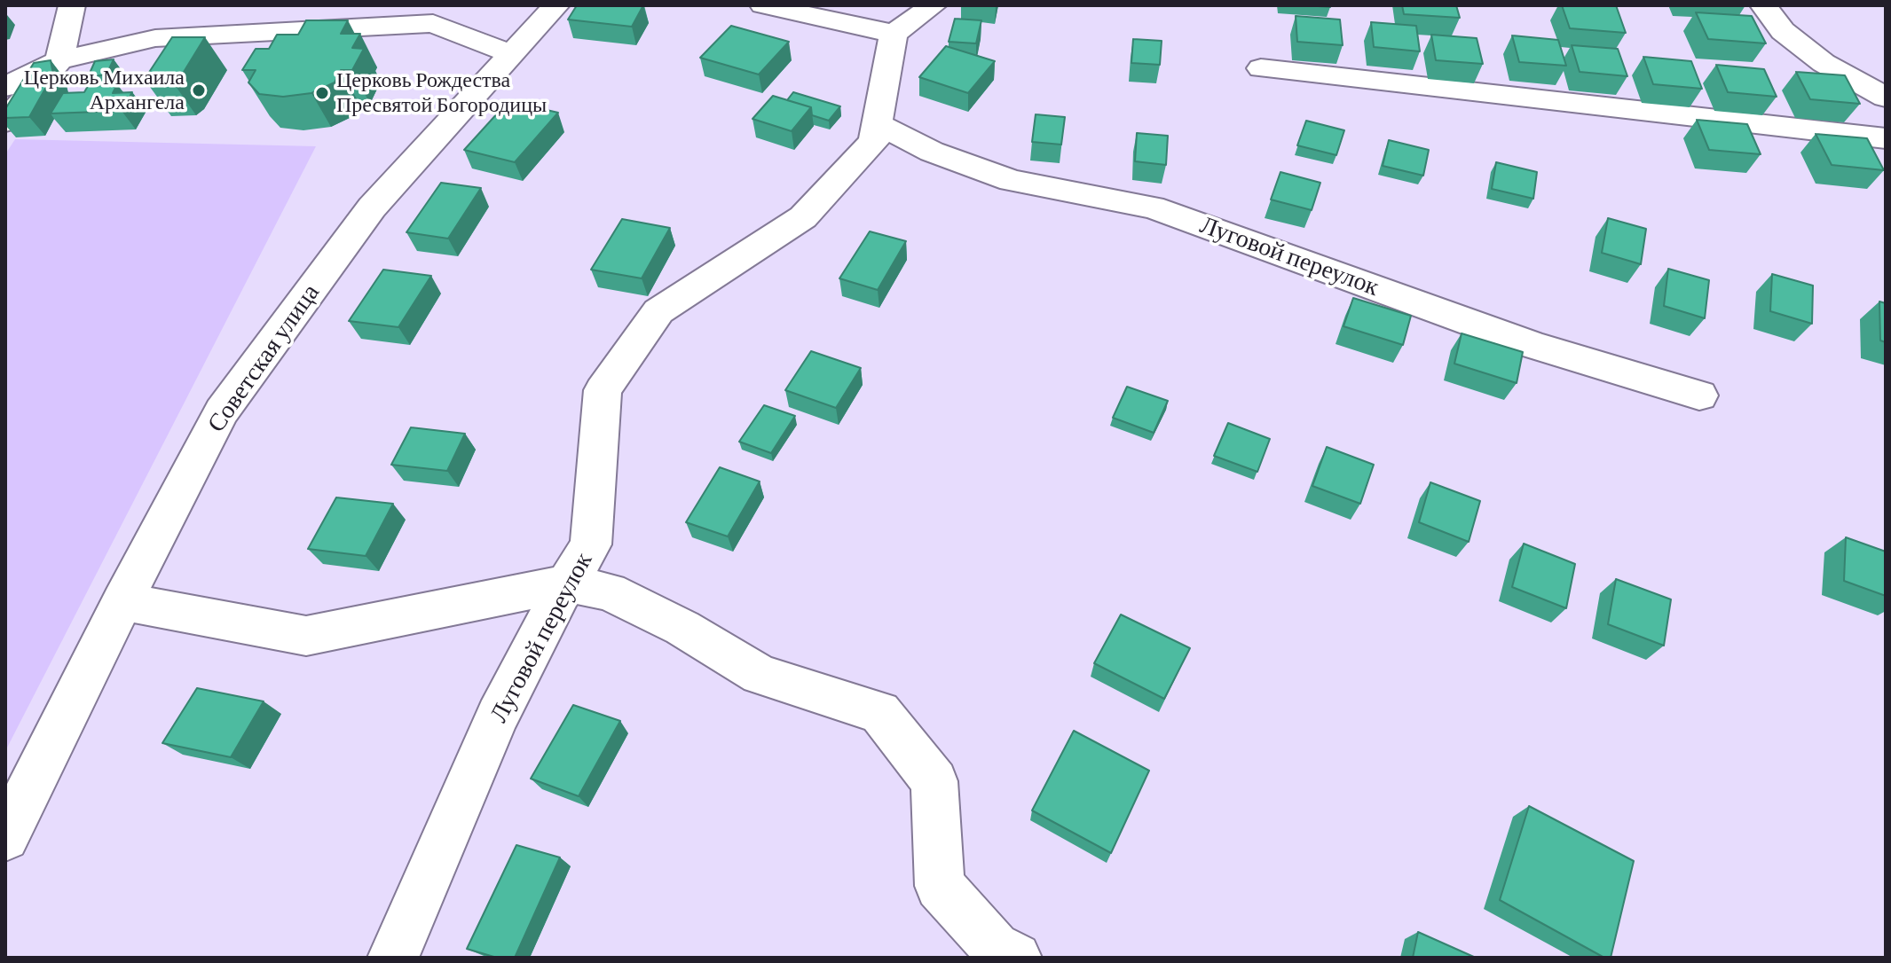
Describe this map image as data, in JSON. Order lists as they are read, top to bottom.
{
  "streets": {
    "street": ["Луговой переулок", "Советская улица"]
  },
  "places": ["Церковь Михаила Архангела", "Церковь Рождества Пресвятой Богородицы"]
}
